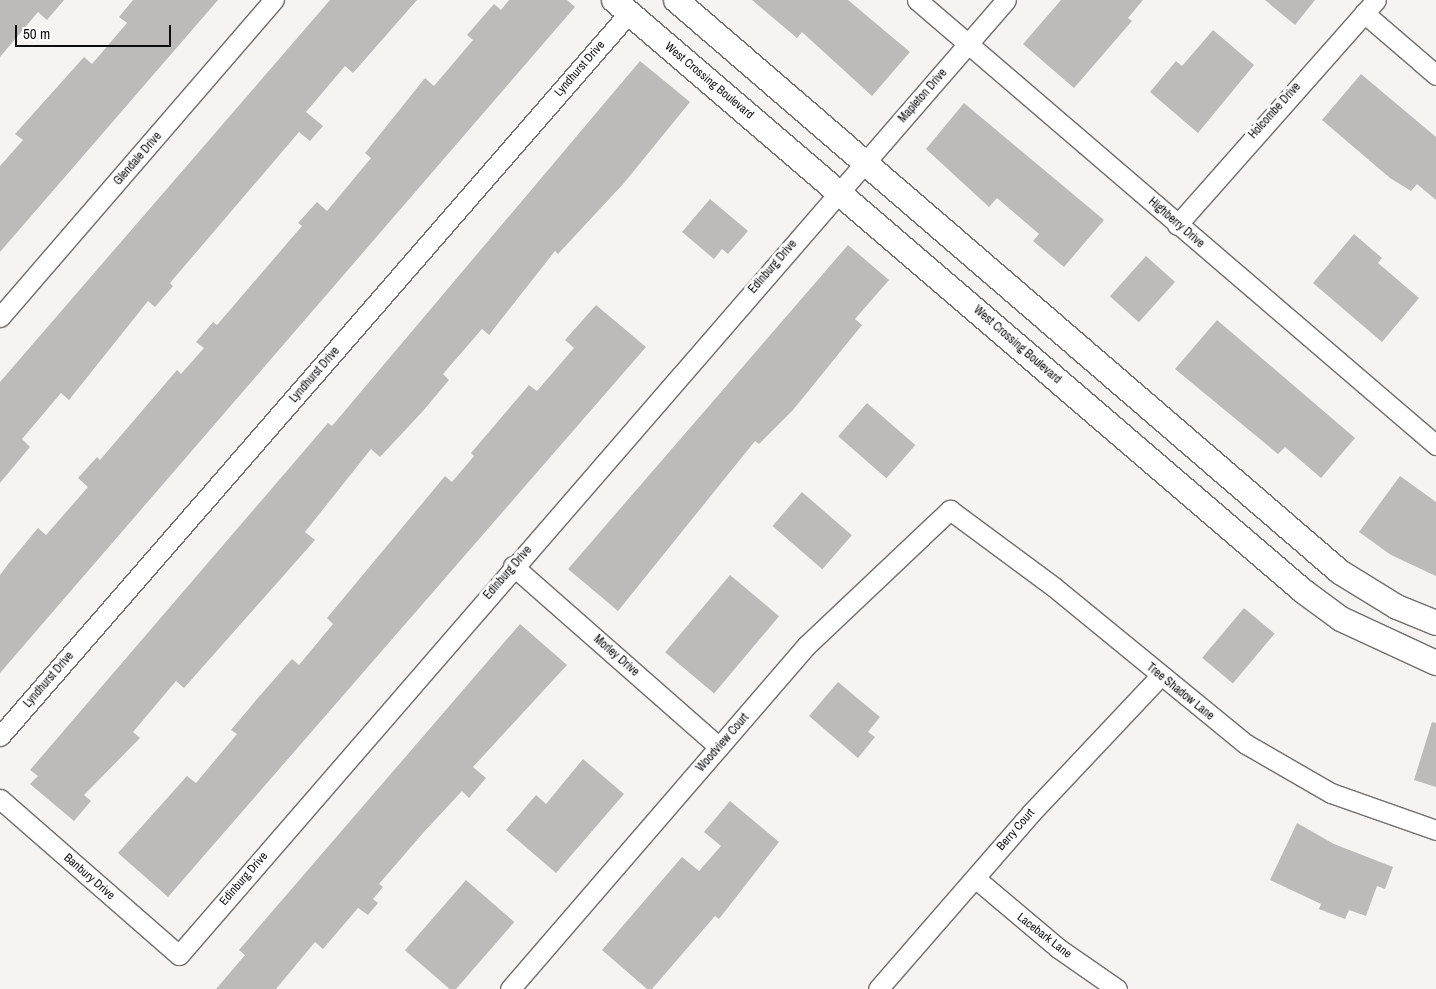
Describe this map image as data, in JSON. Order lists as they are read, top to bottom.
{
  "streets": {
    "street": [
      "Lyndhurst Drive",
      "West Crossing Boulevard",
      "Mapleton Drive",
      "Holcombe Drive",
      "Glendale Drive",
      "Highberry Drive",
      "Edinburg Drive",
      "Morley Drive",
      "Tree Shadow Lane",
      "Woodview Court",
      "Berry Court",
      "Banbury Drive",
      "Lacebark Lane"
    ]
  },
  "crossings": [
    ["Lyndhurst Drive", "West Crossing Boulevard"],
    ["West Crossing Boulevard", "Mapleton Drive"],
    ["West Crossing Boulevard", "Edinburg Drive"],
    ["Mapleton Drive", "Highberry Drive"],
    ["Mapleton Drive", "Edinburg Drive"],
    ["Holcombe Drive", "Highberry Drive"],
    ["Edinburg Drive", "Morley Drive"],
    ["Edinburg Drive", "Banbury Drive"],
    ["Morley Drive", "Woodview Court"],
    ["Tree Shadow Lane", "Woodview Court"],
    ["Tree Shadow Lane", "Berry Court"],
    ["Berry Court", "Lacebark Lane"]
  ],
  "scale_bar": "50 m"
}
